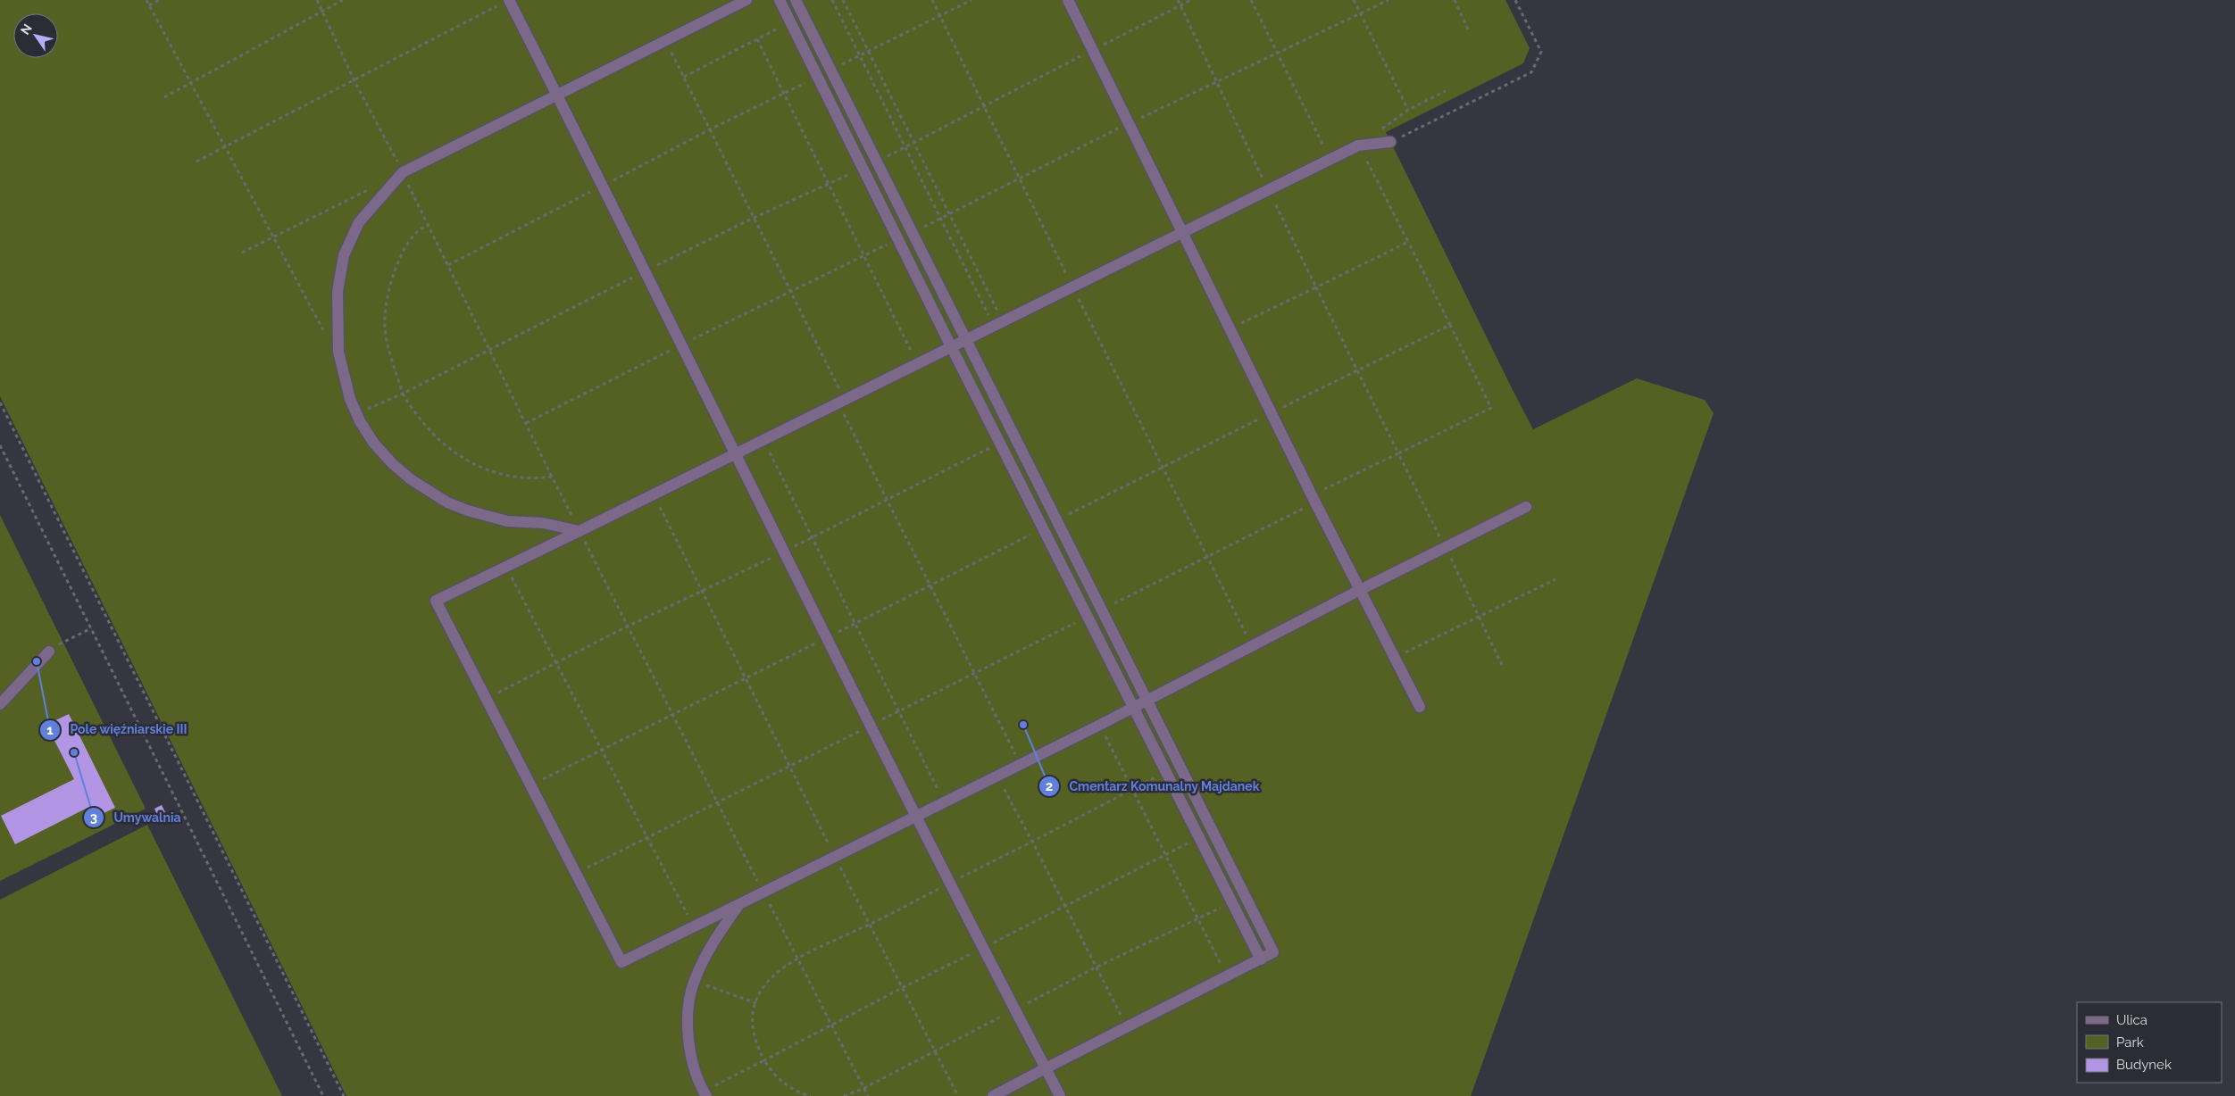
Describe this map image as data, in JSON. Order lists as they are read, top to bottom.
{
  "places": ["Pole więźniarskie III", "Cmentarz Komunalny Majdanek", "Umywalnia"],
  "legend": ["Ulica", "Park", "Budynek"],
  "north": "top left"
}
